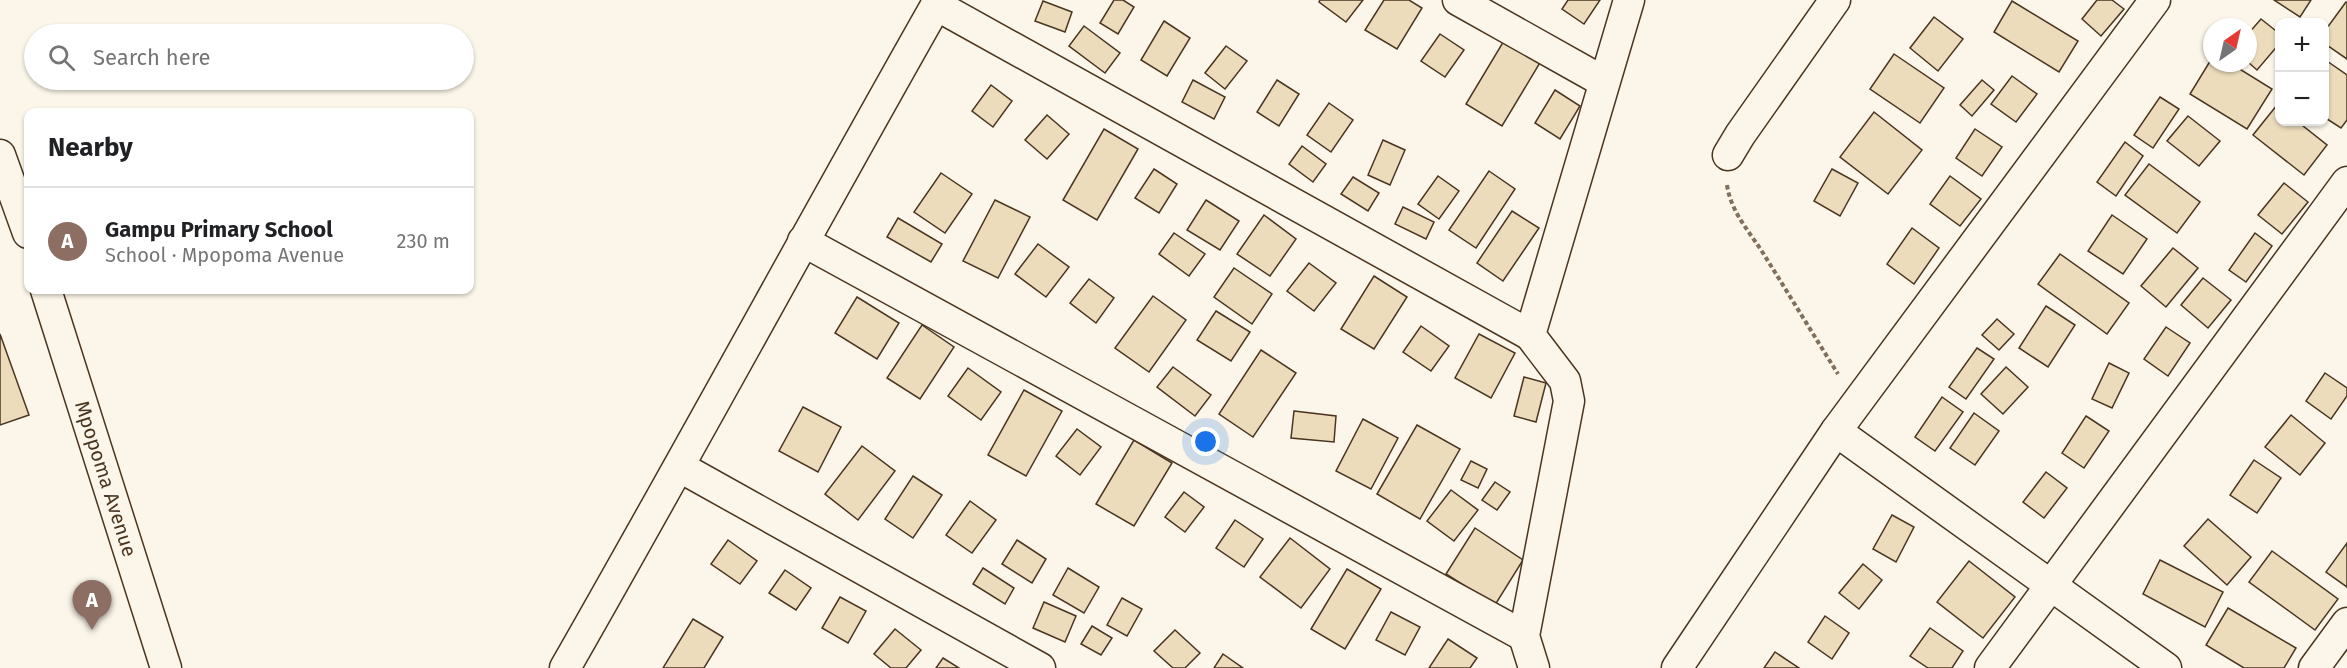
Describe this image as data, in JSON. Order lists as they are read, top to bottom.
{
  "streets": {
    "street": ["Mpopoma Avenue"]
  },
  "north": "top right",
  "page": {
    "map_buttons": ["+", "−"],
    "search": "Search here",
    "heading": "Nearby",
    "list": [
      {
        "mark": "A",
        "name": "Gampu Primary School",
        "note": "School · Mpopoma Avenue",
        "value": "230 m"
      }
    ],
    "pins": "A"
  }
}
